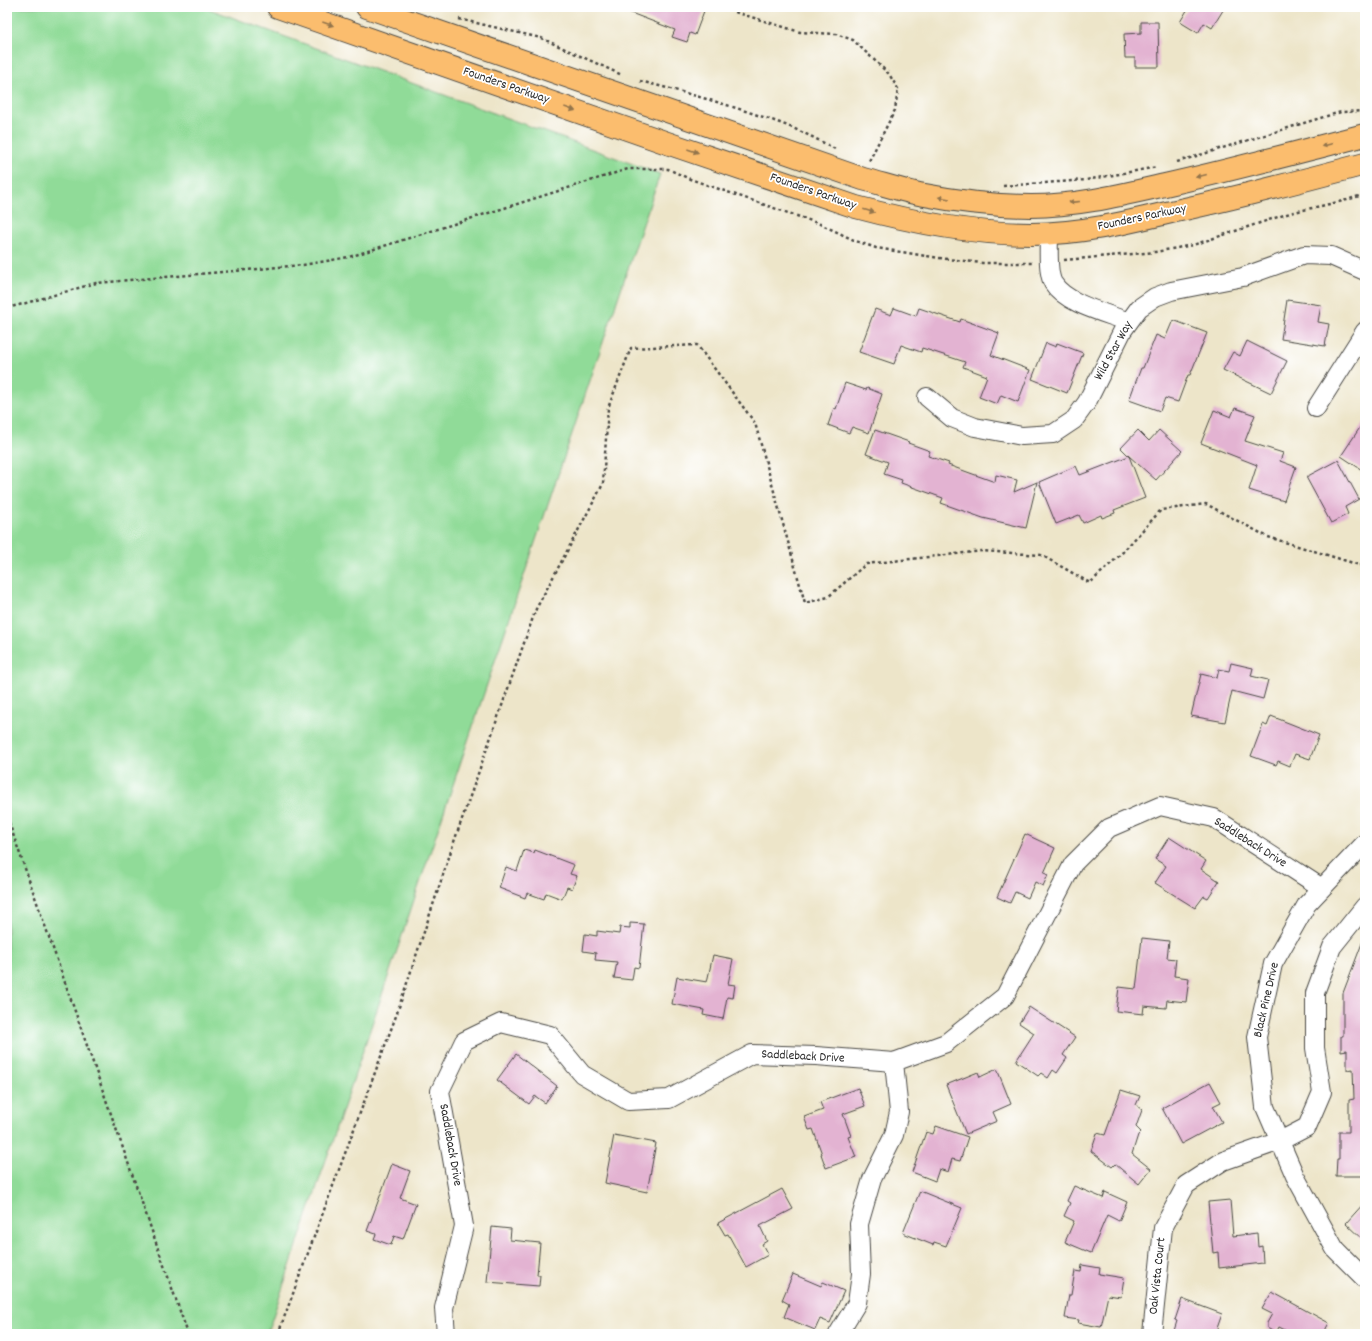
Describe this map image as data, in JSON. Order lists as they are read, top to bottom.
{
  "streets": {
    "highway": ["Founders Parkway"],
    "street": [
      "Wild Star Way",
      "Saddleback Drive",
      "Black Pine Drive",
      "Oak Vista Court"
    ]
  },
  "crossings": [
    ["Saddleback Drive", "Black Pine Drive"],
    ["Black Pine Drive", "Oak Vista Court"]
  ]
}
